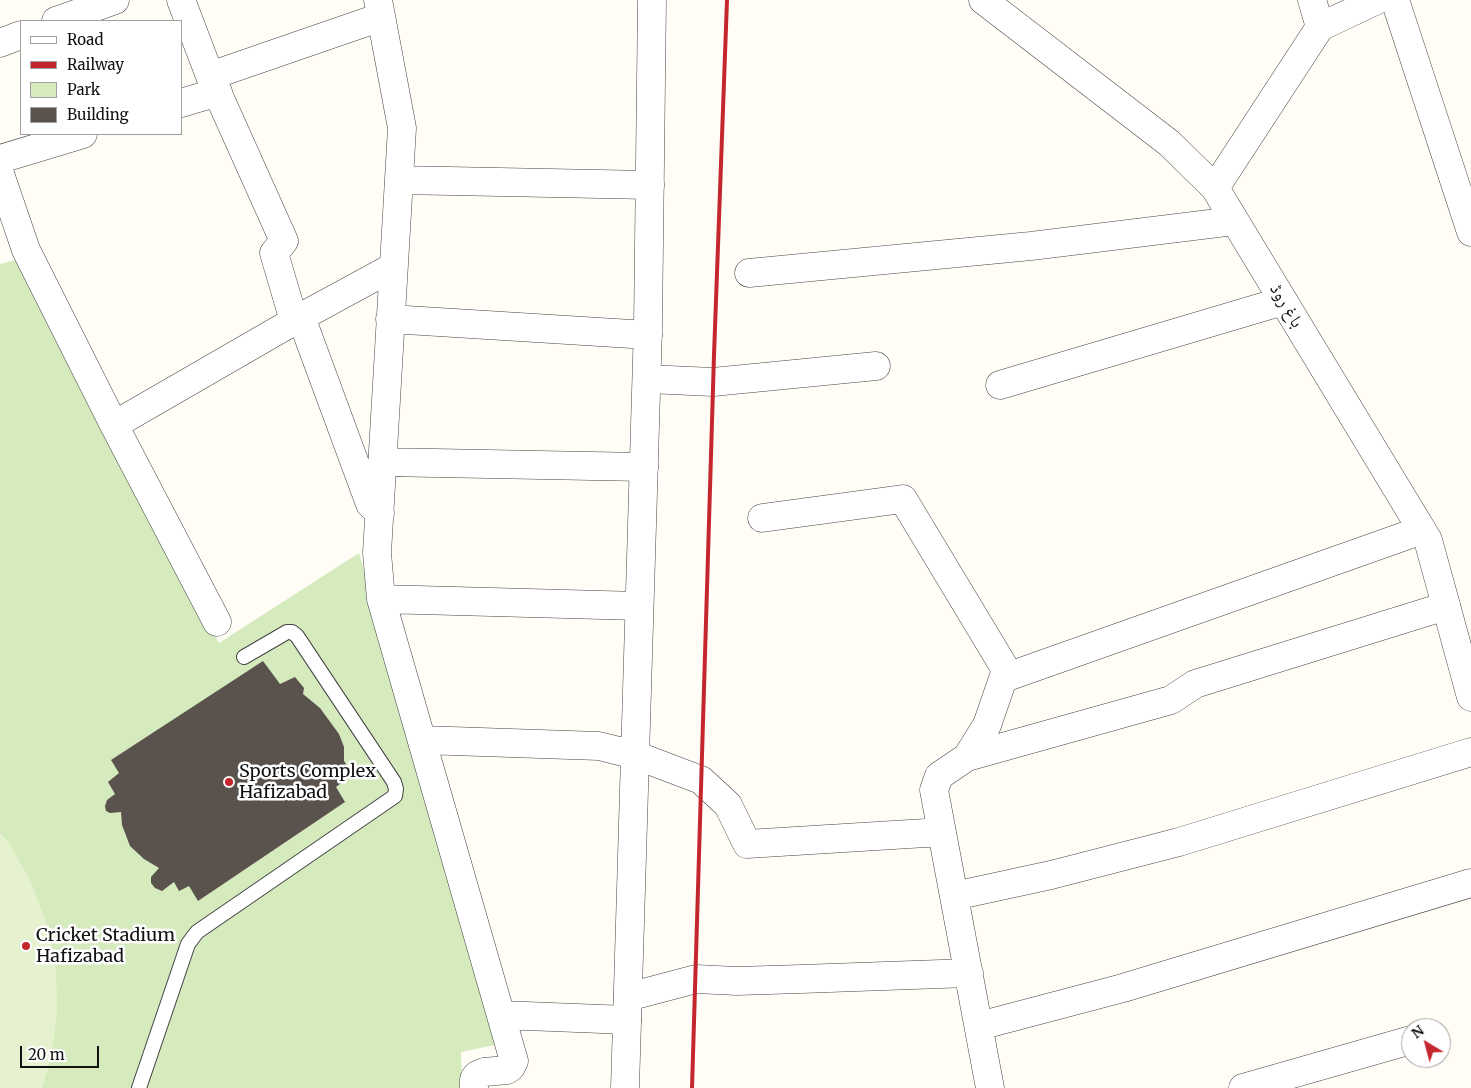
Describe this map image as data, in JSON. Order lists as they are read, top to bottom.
{
  "streets": {
    "street": ["باغ روڈ"]
  },
  "places": ["Sports Complex Hafizabad", "Cricket Stadium Hafizabad"],
  "legend": [
    "Road",
    "Railway",
    "Park",
    "Building"
  ],
  "scale_bar": "20 m",
  "north": "top left"
}
